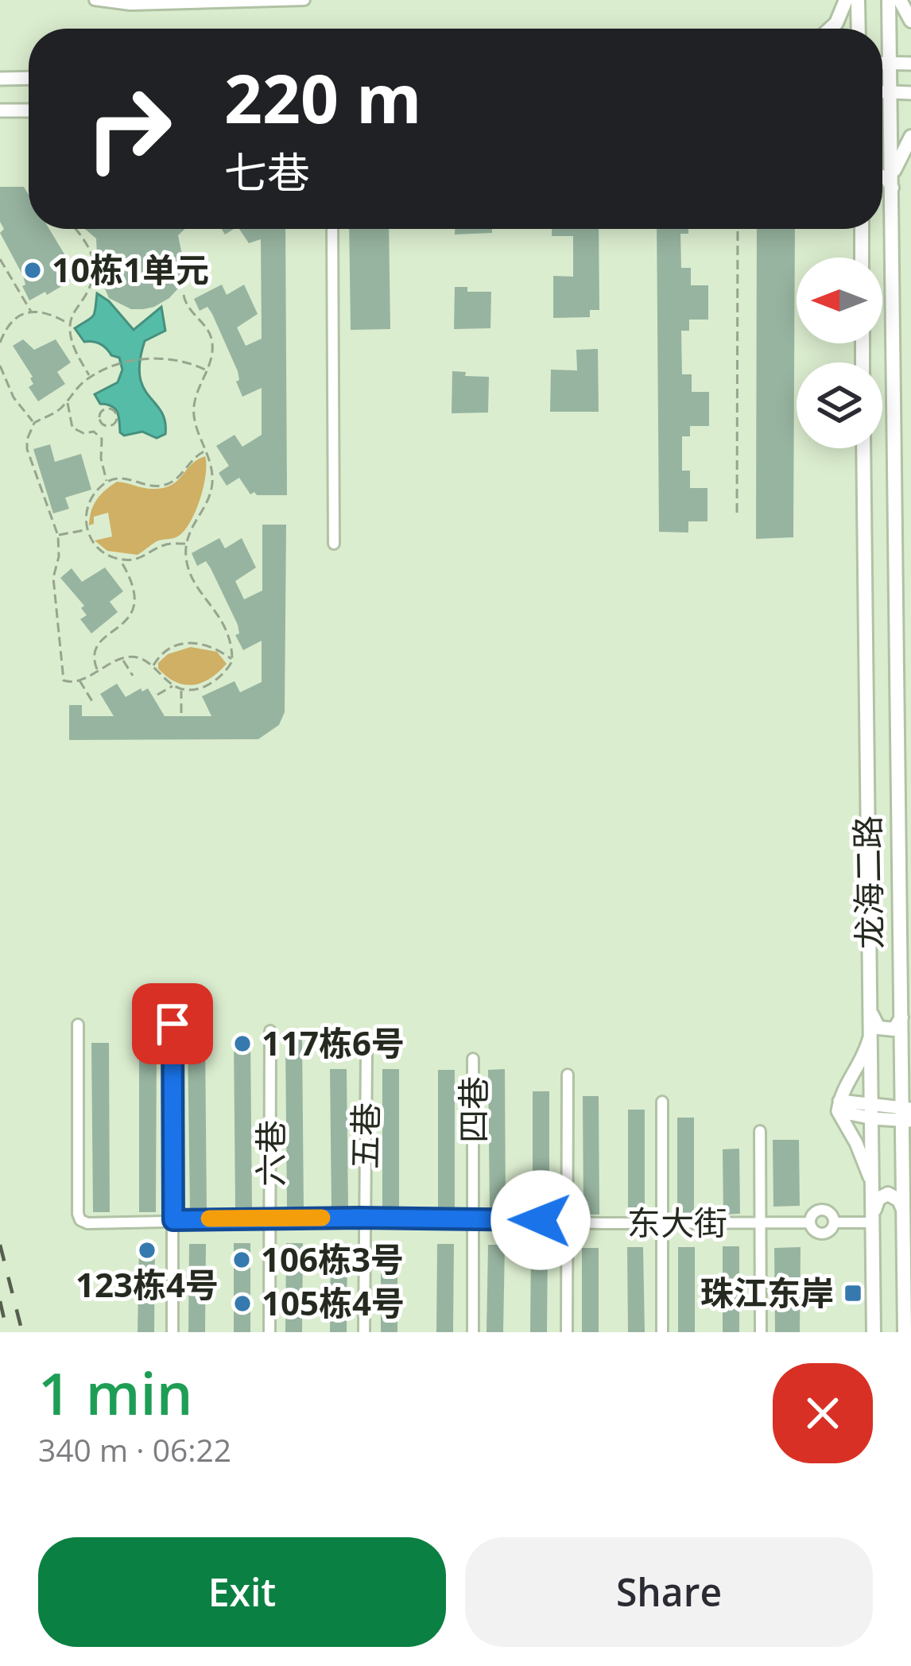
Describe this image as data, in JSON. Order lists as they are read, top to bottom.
{
  "streets": {
    "main road": ["龙海二路"],
    "street": [
      "四巷",
      "五巷",
      "六巷",
      "东大街"
    ]
  },
  "crossings": [
    ["四巷", "东大街"],
    ["五巷", "东大街"],
    ["六巷", "东大街"]
  ],
  "places": {
    "other": [
      "10栋1单元",
      "117栋6号",
      "123栋4号",
      "106栋3号",
      "105栋4号"
    ],
    "transit": ["珠江东岸"]
  },
  "north": "left",
  "page": {
    "turn": ["220 m", "七巷"],
    "heading": ["1 min", "340 m · 06:22"],
    "buttons": ["Exit", "Share"]
  }
}
